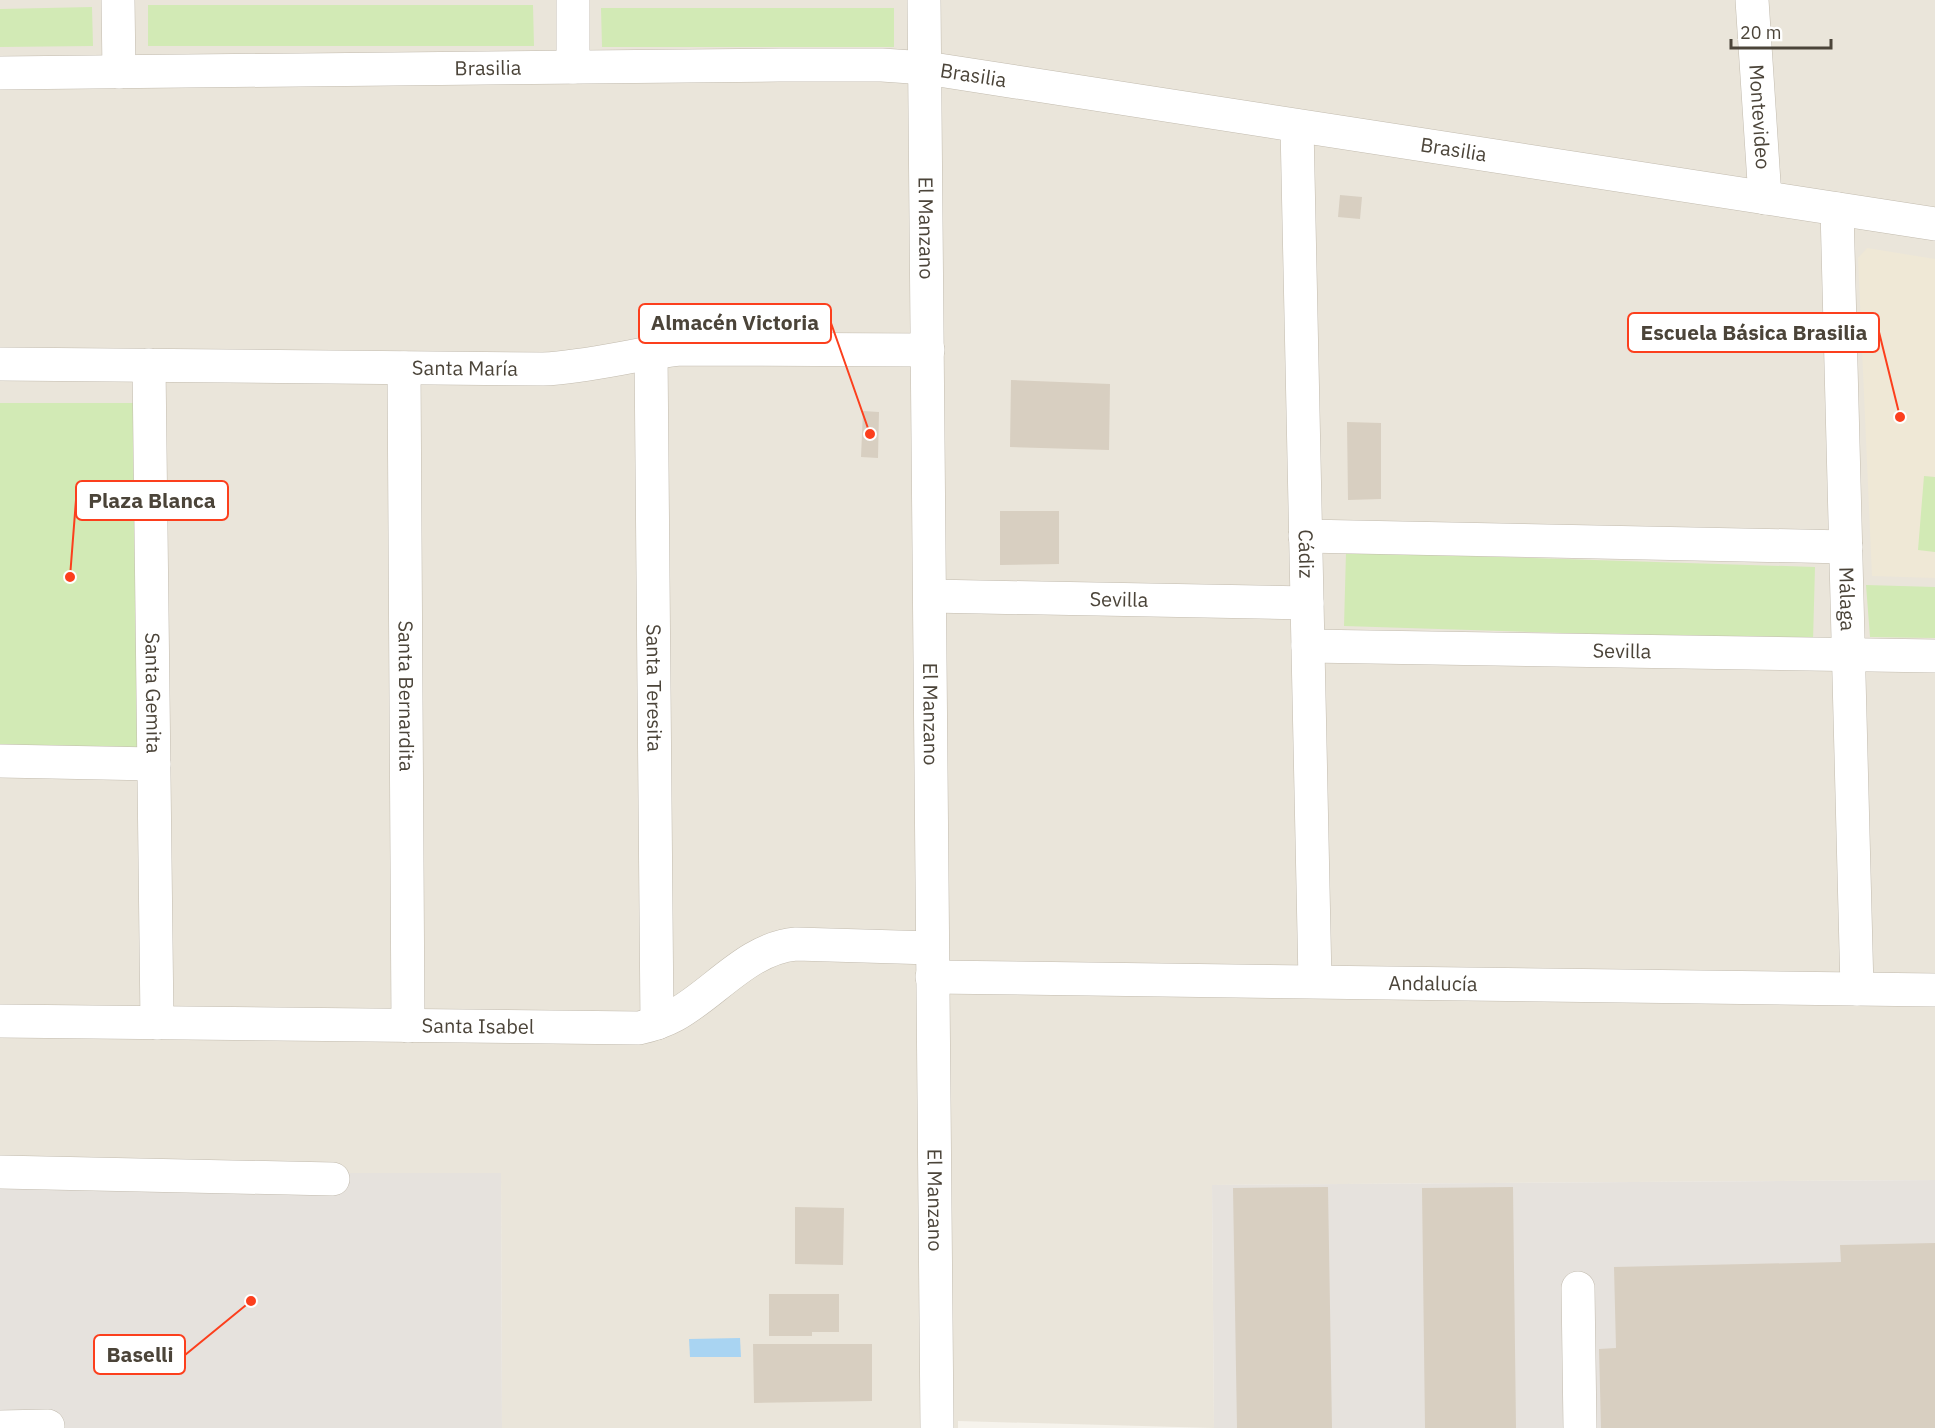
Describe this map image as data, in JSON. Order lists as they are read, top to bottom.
{
  "streets": {
    "street": [
      "Brasilia",
      "Montevideo",
      "El Manzano",
      "Santa María",
      "Cádiz",
      "Málaga",
      "Sevilla",
      "Santa Teresita",
      "Santa Gemita",
      "Santa Bernardita",
      "Andalucía",
      "Santa Isabel"
    ]
  },
  "crossings": [
    ["Brasilia", "Montevideo"],
    ["Brasilia", "El Manzano"],
    ["Brasilia", "Cádiz"],
    ["Brasilia", "Málaga"],
    ["El Manzano", "Santa María"],
    ["El Manzano", "Sevilla"],
    ["El Manzano", "Andalucía"],
    ["El Manzano", "Santa Isabel"],
    ["Santa María", "Santa Teresita"],
    ["Santa María", "Santa Gemita"],
    ["Santa María", "Santa Bernardita"],
    ["Cádiz", "Sevilla"],
    ["Cádiz", "Andalucía"],
    ["Málaga", "Sevilla"],
    ["Málaga", "Andalucía"],
    ["Santa Teresita", "Santa Isabel"],
    ["Santa Gemita", "Santa Isabel"],
    ["Santa Bernardita", "Santa Isabel"],
    ["Andalucía", "Santa Isabel"]
  ],
  "places": [
    "Escuela Básica Brasilia",
    "Almacén Victoria",
    "Plaza Blanca",
    "Baselli"
  ],
  "scale_bar": "20 m"
}
